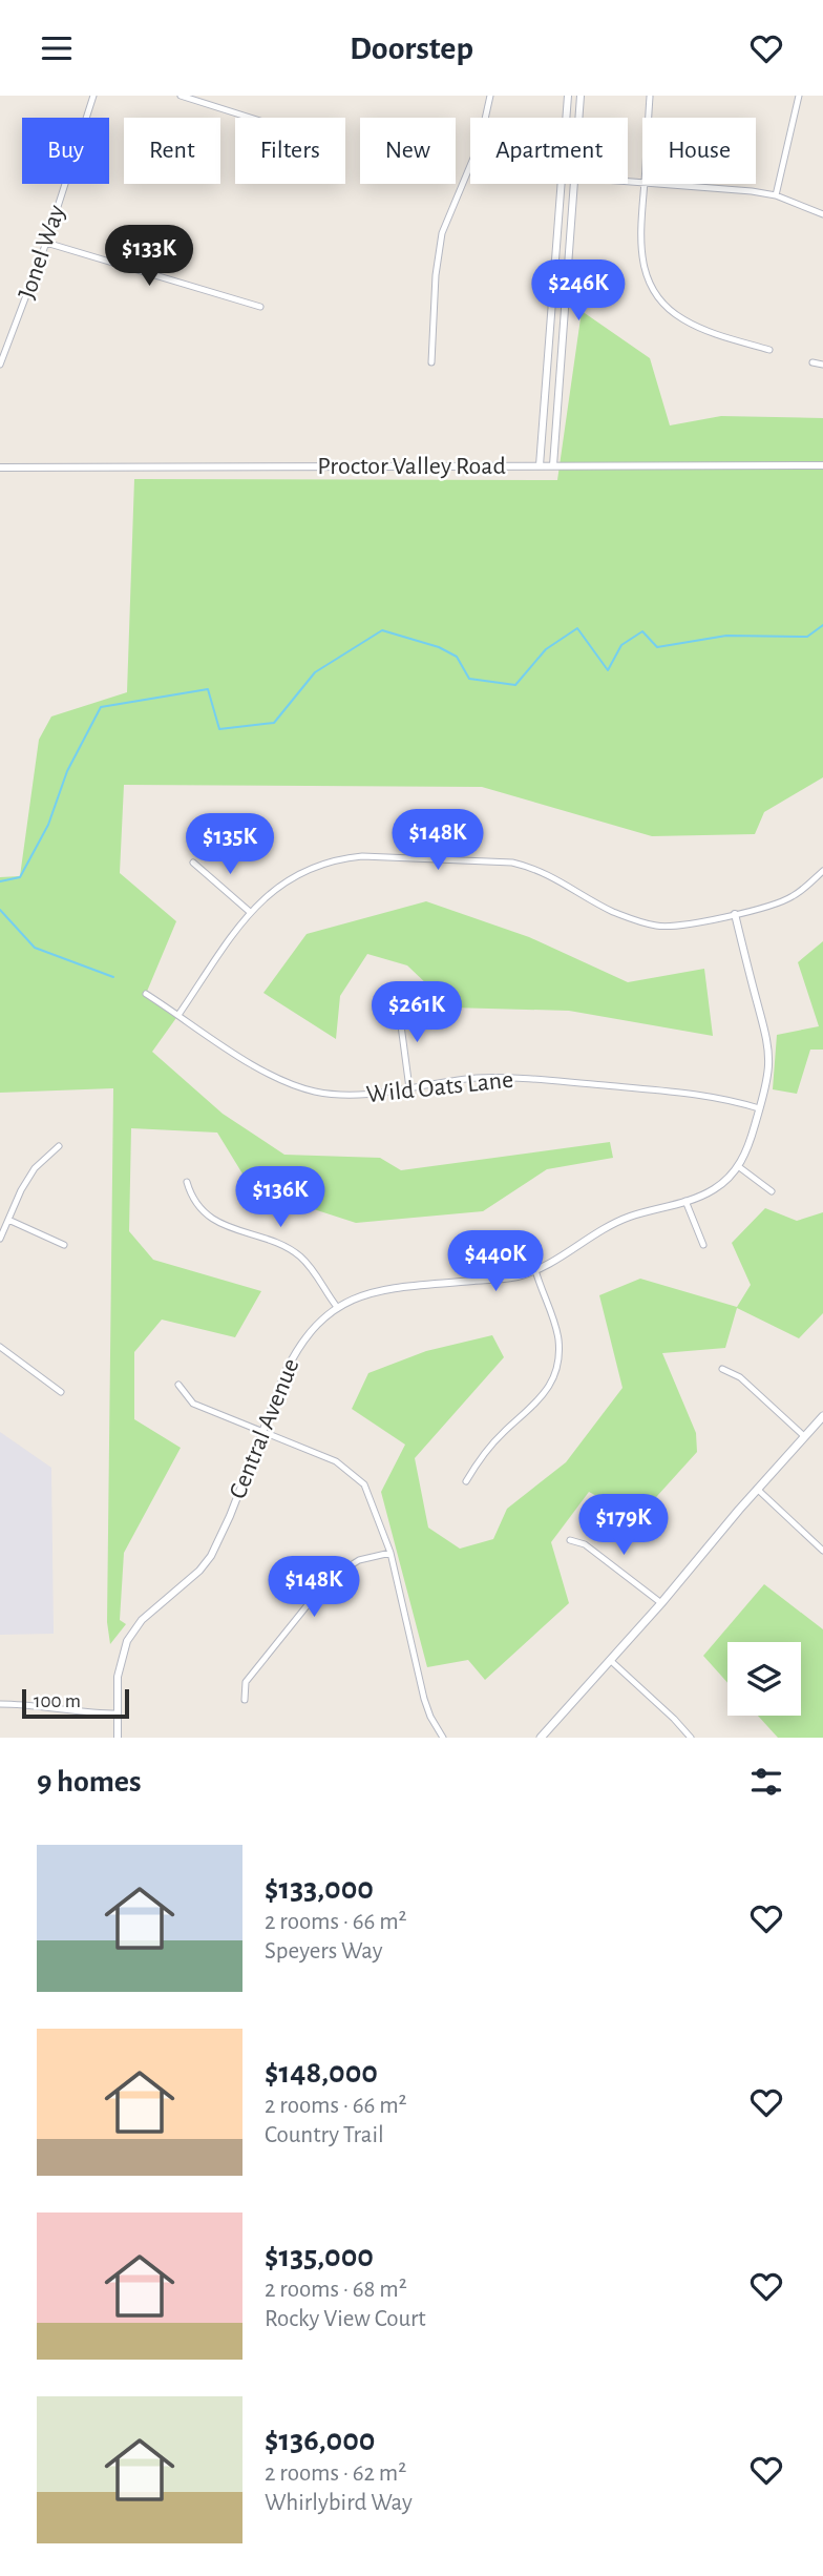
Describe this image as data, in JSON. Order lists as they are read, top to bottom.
{
  "streets": {
    "street": [
      "Jonel Way",
      "Proctor Valley Road",
      "Wild Oats Lane",
      "Central Avenue"
    ]
  },
  "crossings": [
    ["Wild Oats Lane", "Central Avenue"]
  ],
  "scale_bar": "100 m",
  "page": {
    "header": "Doorstep",
    "chip": [
      "Buy",
      "Rent",
      "Filters",
      "New",
      "Apartment",
      "House"
    ],
    "price": [
      "$133K",
      "$246K",
      "$148K",
      "$135K",
      "$261K",
      "$136K",
      "$440K",
      "$179K",
      "$148K"
    ],
    "scale": "100 m",
    "heading": "9 homes",
    "list": [
      {
        "name": "$133,000",
        "note": "2 rooms · 66 m² · Speyers Way"
      },
      {
        "name": "$148,000",
        "note": "2 rooms · 66 m² · Country Trail"
      },
      {
        "name": "$135,000",
        "note": "2 rooms · 68 m² · Rocky View Court"
      },
      {
        "name": "$136,000",
        "note": "2 rooms · 62 m² · Whirlybird Way"
      }
    ]
  }
}
